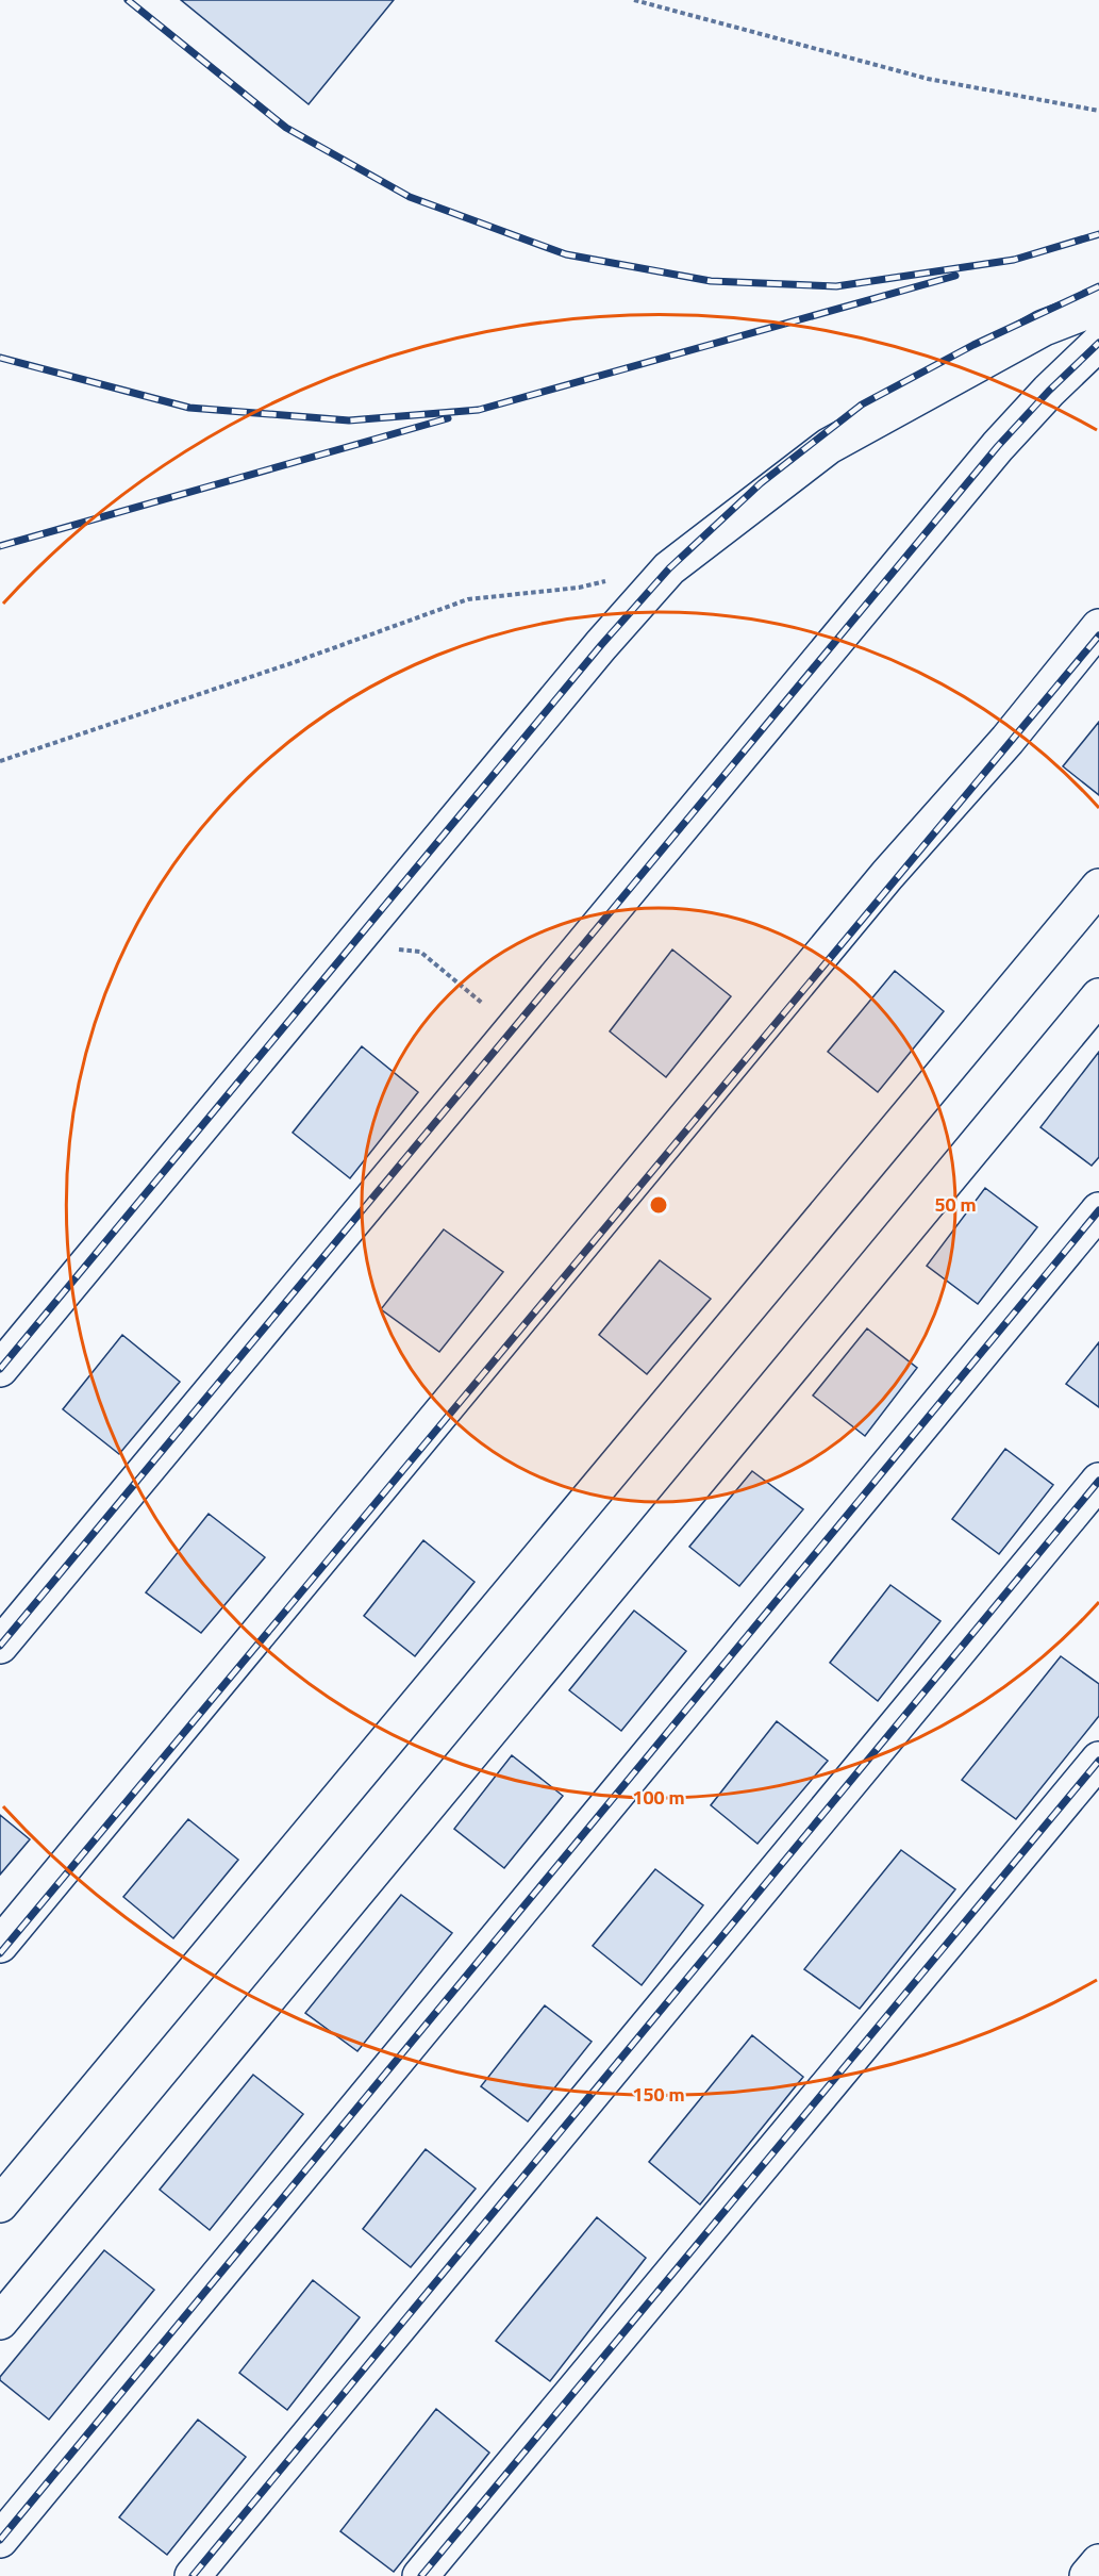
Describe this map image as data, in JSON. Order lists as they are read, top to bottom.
{
  "rings": ["50 m", "100 m", "150 m"]
}
